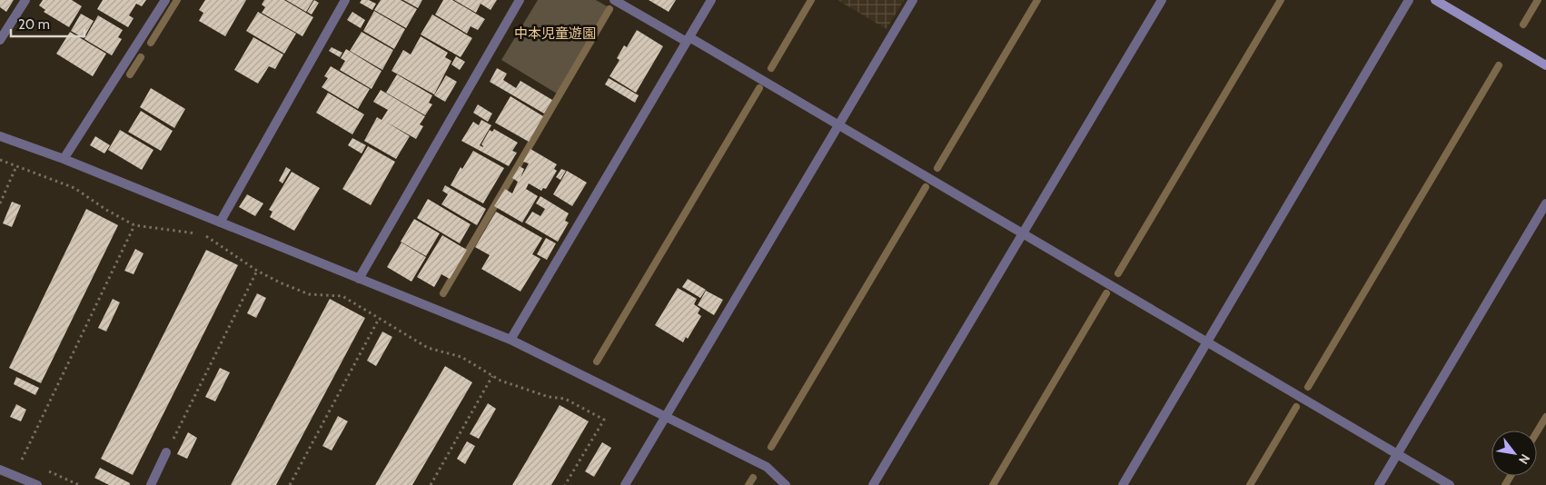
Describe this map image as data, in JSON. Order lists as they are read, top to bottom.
{
  "parks": ["中本児童遊園"],
  "scale_bar": "20 m",
  "north": "bottom right"
}
